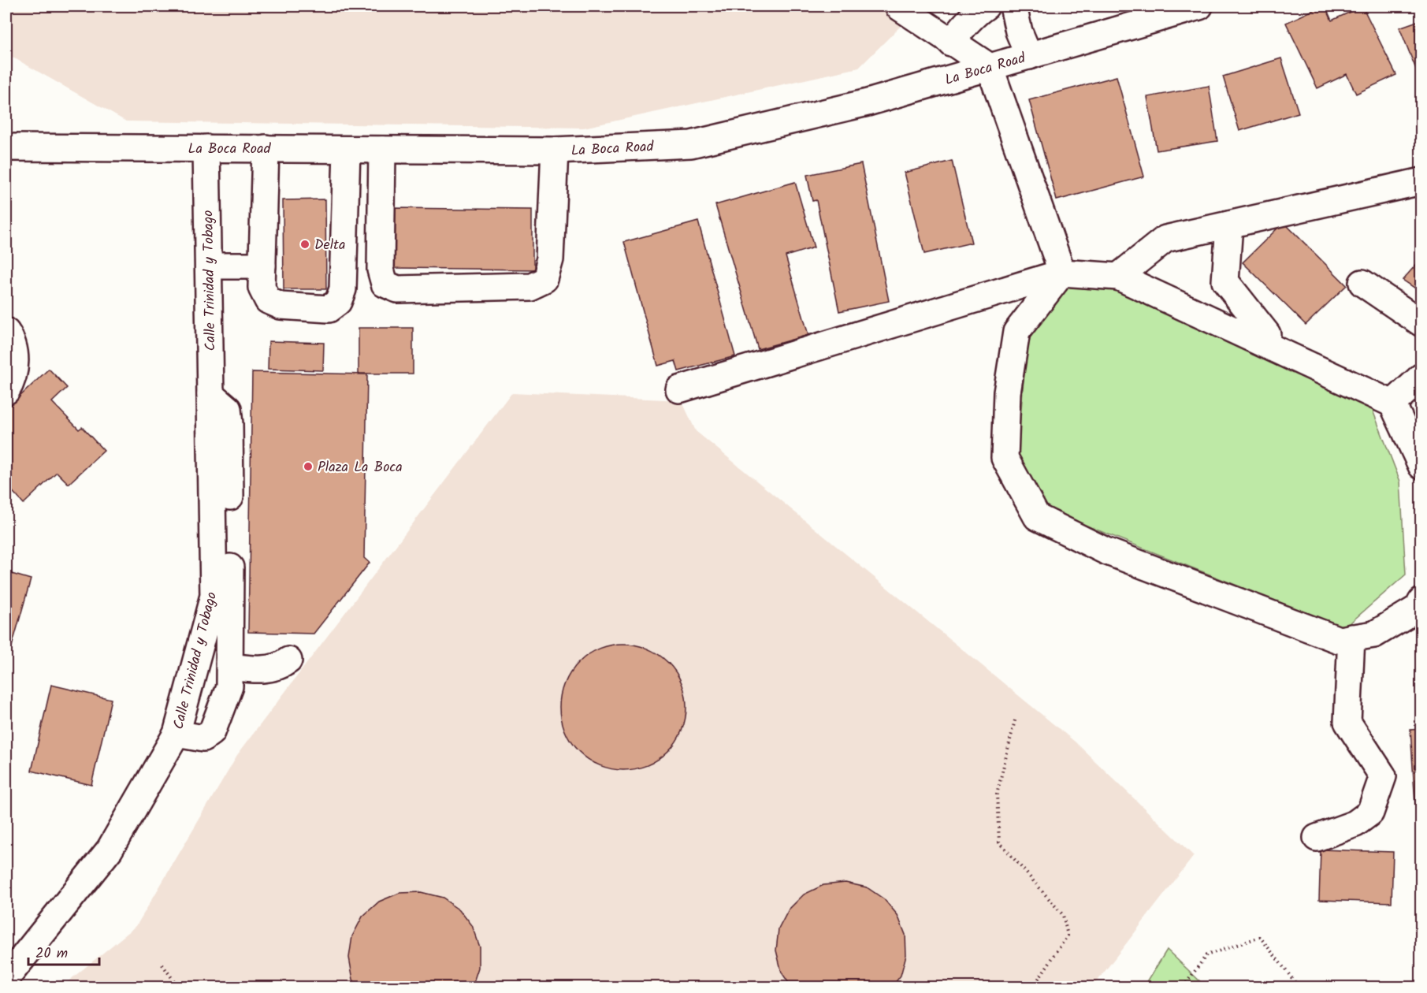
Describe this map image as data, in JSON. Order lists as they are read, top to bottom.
{
  "streets": {
    "street": ["La Boca Road", "Calle Trinidad y Tobago"]
  },
  "crossings": [
    ["La Boca Road", "Calle Trinidad y Tobago"]
  ],
  "places": ["Delta", "Plaza La Boca"],
  "scale_bar": "20 m"
}
